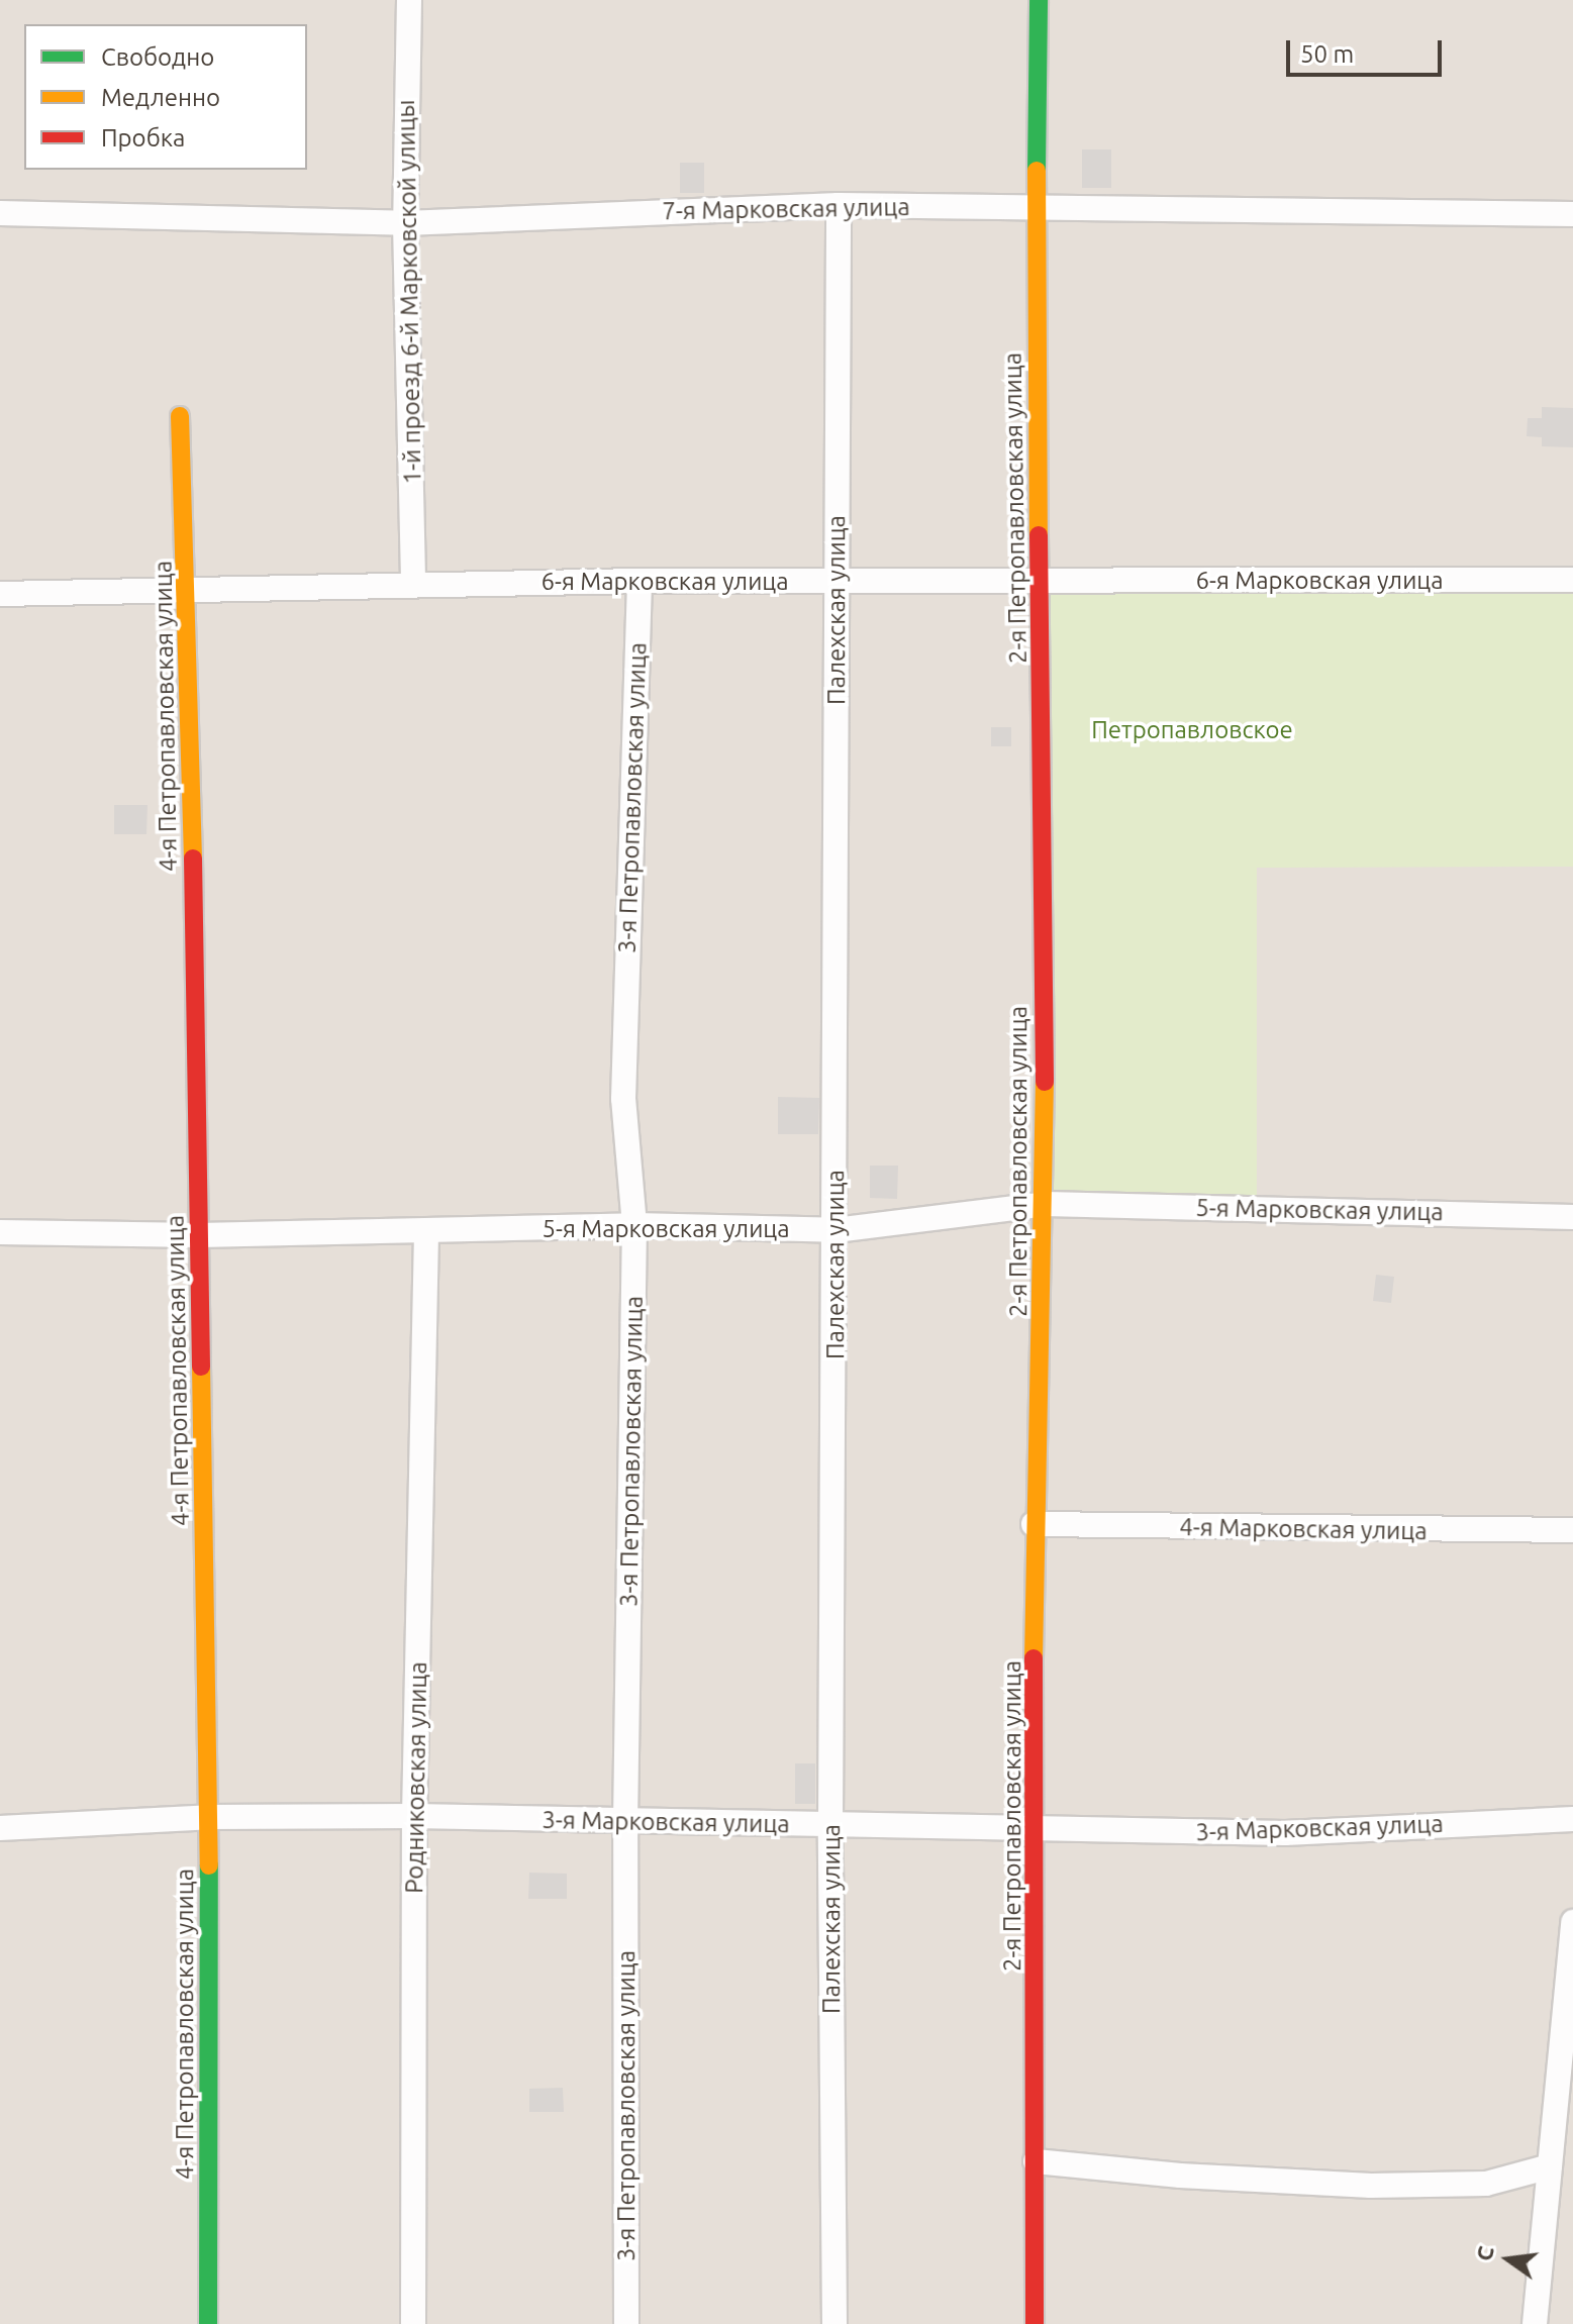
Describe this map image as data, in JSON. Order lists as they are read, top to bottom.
{
  "streets": {
    "street": [
      "7-я Марковская улица",
      "1-й проезд 6-й Марковской улицы",
      "2-я Петропавловская улица",
      "6-я Марковская улица",
      "Палехская улица",
      "4-я Петропавловская улица",
      "3-я Петропавловская улица",
      "5-я Марковская улица",
      "4-я Марковская улица",
      "Родниковская улица",
      "3-я Марковская улица"
    ]
  },
  "crossings": [
    ["7-я Марковская улица", "1-й проезд 6-й Марковской улицы"],
    ["7-я Марковская улица", "2-я Петропавловская улица"],
    ["7-я Марковская улица", "Палехская улица"],
    ["1-й проезд 6-й Марковской улицы", "6-я Марковская улица"],
    ["2-я Петропавловская улица", "6-я Марковская улица"],
    ["2-я Петропавловская улица", "5-я Марковская улица"],
    ["2-я Петропавловская улица", "4-я Марковская улица"],
    ["2-я Петропавловская улица", "3-я Марковская улица"],
    ["6-я Марковская улица", "Палехская улица"],
    ["6-я Марковская улица", "4-я Петропавловская улица"],
    ["6-я Марковская улица", "3-я Петропавловская улица"],
    ["Палехская улица", "5-я Марковская улица"],
    ["Палехская улица", "3-я Марковская улица"],
    ["4-я Петропавловская улица", "5-я Марковская улица"],
    ["4-я Петропавловская улица", "3-я Марковская улица"],
    ["3-я Петропавловская улица", "5-я Марковская улица"],
    ["3-я Петропавловская улица", "3-я Марковская улица"],
    ["5-я Марковская улица", "Родниковская улица"],
    ["Родниковская улица", "3-я Марковская улица"]
  ],
  "parks": ["Петропавловское"],
  "legend": ["Свободно", "Медленно", "Пробка"],
  "scale_bar": "50 m",
  "north": "left"
}
